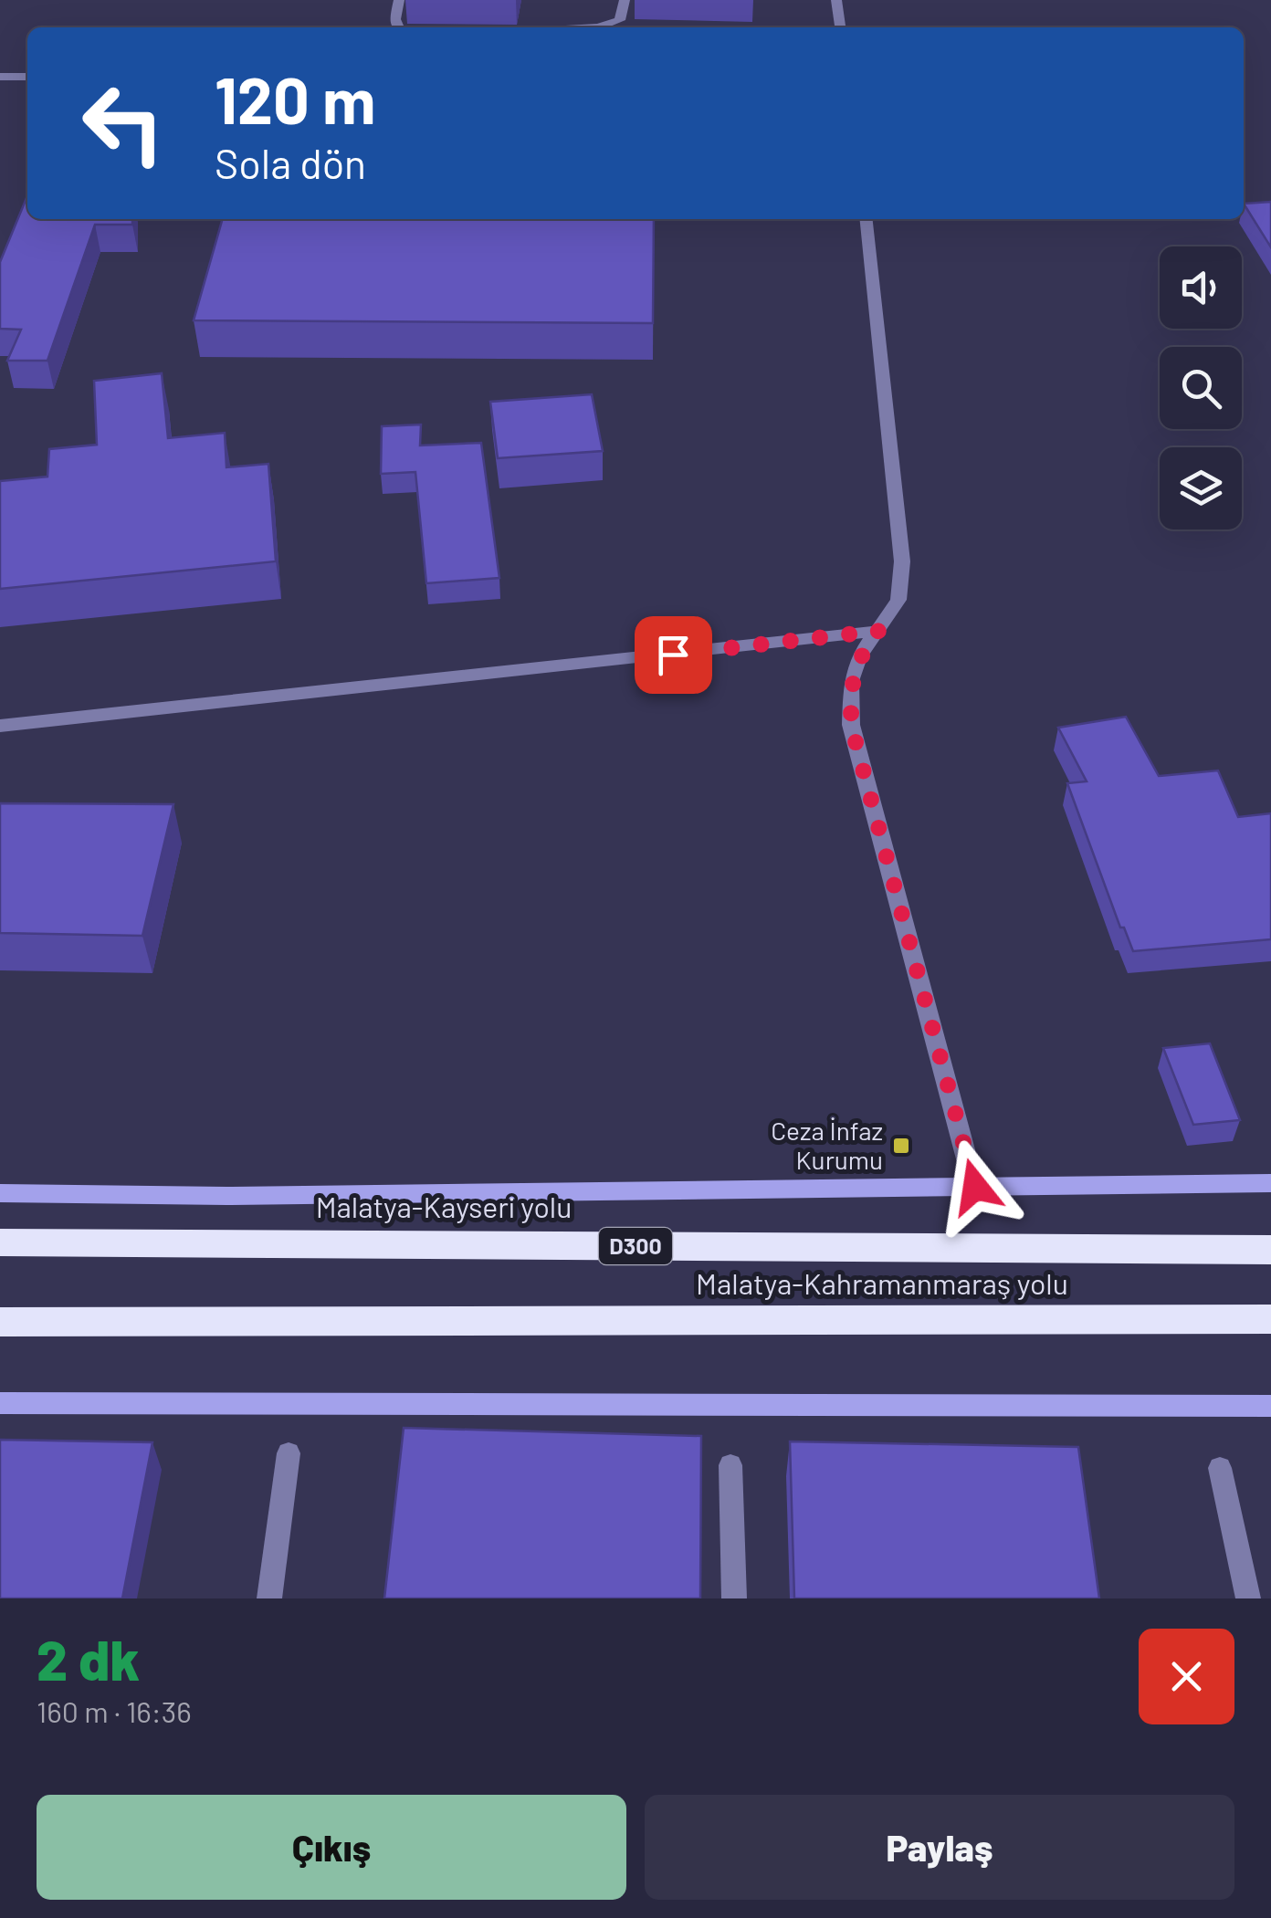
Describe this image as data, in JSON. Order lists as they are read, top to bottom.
{
  "streets": {
    "highway": ["Malatya-Kayseri yolu", "D300", "Malatya-Kahramanmaraş yolu"]
  },
  "places": {
    "transit": ["Ceza İnfaz Kurumu"]
  },
  "page": {
    "turn": ["120 m", "Sola dön"],
    "heading": ["2 dk", "160 m · 16:36"],
    "buttons": ["Çıkış", "Paylaş"]
  }
}
